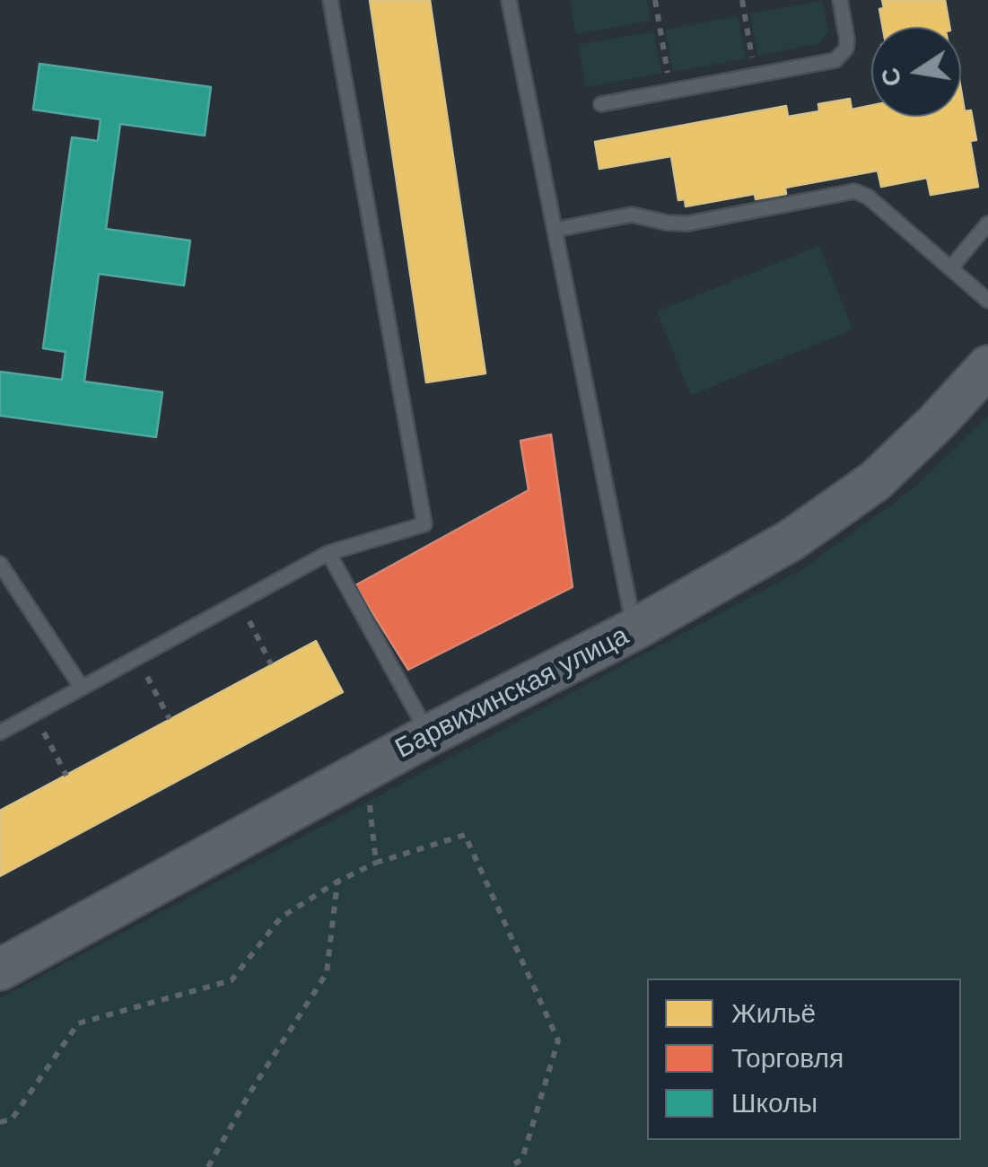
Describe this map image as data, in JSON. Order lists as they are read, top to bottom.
{
  "streets": {
    "street": ["Барвихинская улица"]
  },
  "legend": ["Жильё", "Торговля", "Школы"],
  "north": "left"
}
